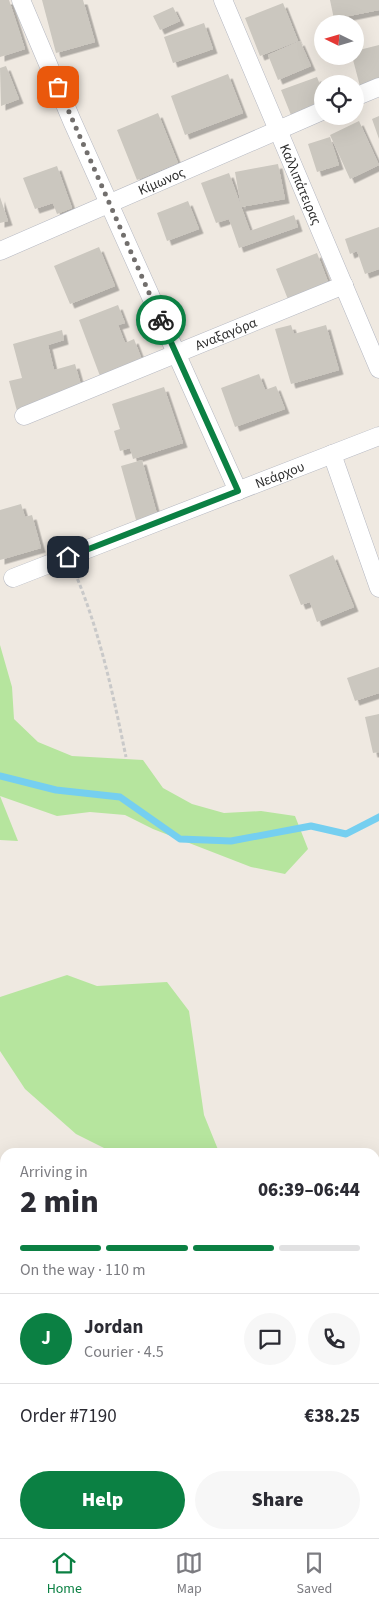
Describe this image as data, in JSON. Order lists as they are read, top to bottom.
{
  "streets": {
    "street": [
      "Κίμωνος",
      "Καλλιπάτειρας",
      "Αναξαγόρα",
      "Νεάρχου"
    ]
  },
  "crossings": [
    ["Κίμωνος", "Καλλιπάτειρας"],
    ["Καλλιπάτειρας", "Αναξαγόρα"]
  ],
  "north": "left",
  "page": {
    "heading": ["2 min", "Arriving in", "06:39–06:44"],
    "panel": [
      "Jordan",
      "Courier · 4.5",
      "Order #7190",
      "€38.25"
    ],
    "bar": "On the way · 110 m",
    "round": "J",
    "buttons": ["Help", "Share"],
    "tabs": ["Home", "Map", "Saved"]
  }
}
